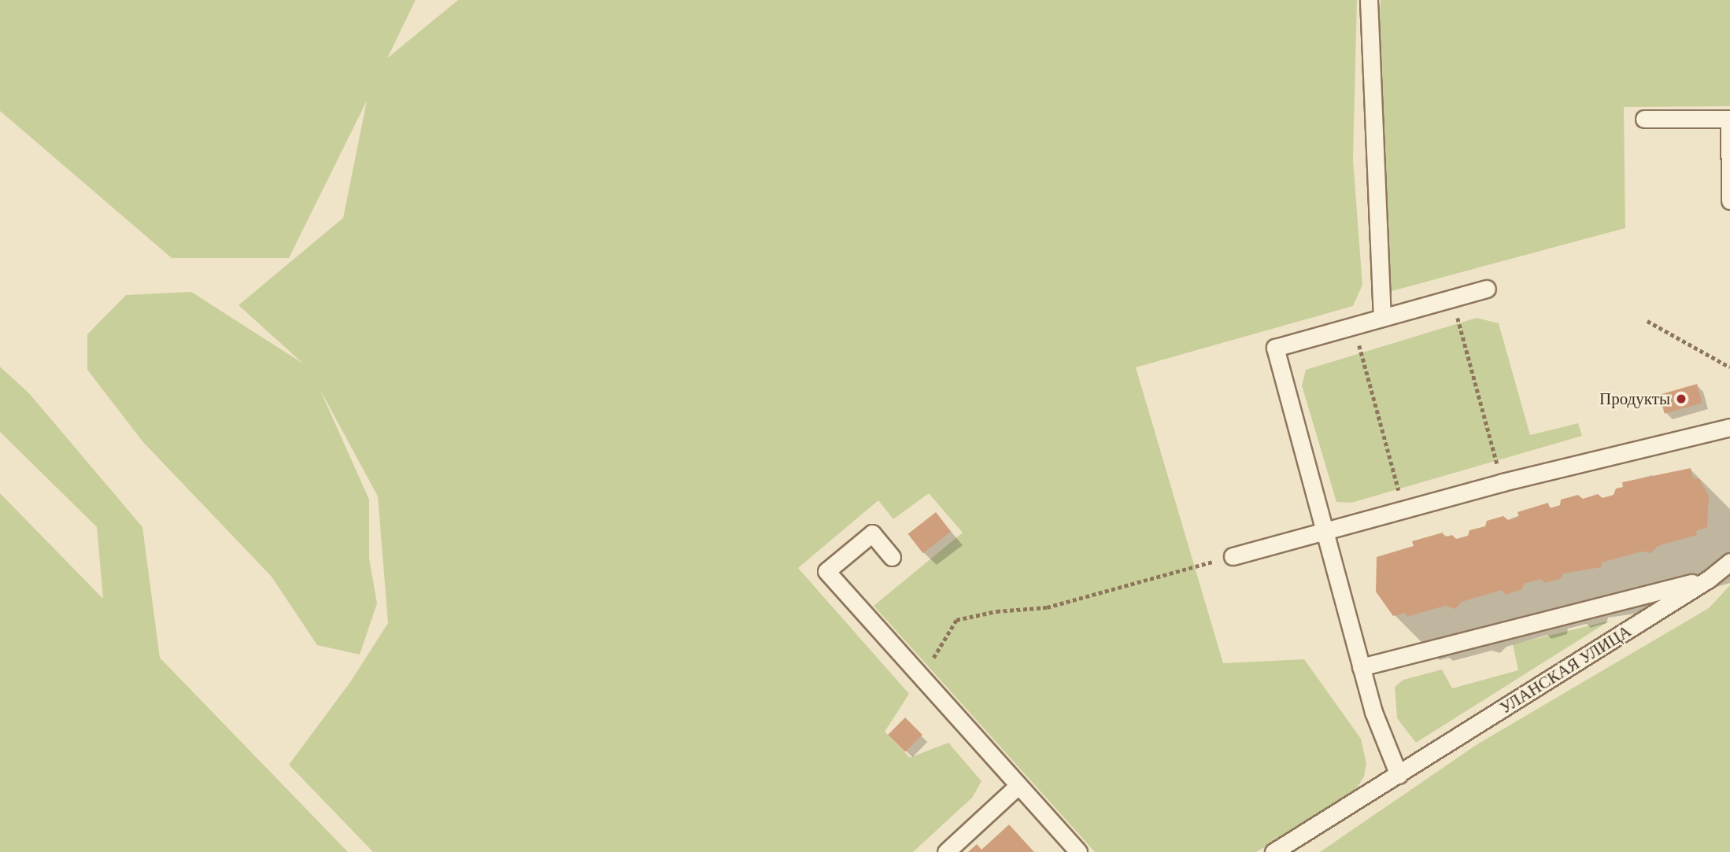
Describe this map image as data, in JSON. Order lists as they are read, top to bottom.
{
  "streets": {
    "lane": ["УЛАНСКАЯ УЛИЦА"]
  },
  "places": ["Продукты"]
}
